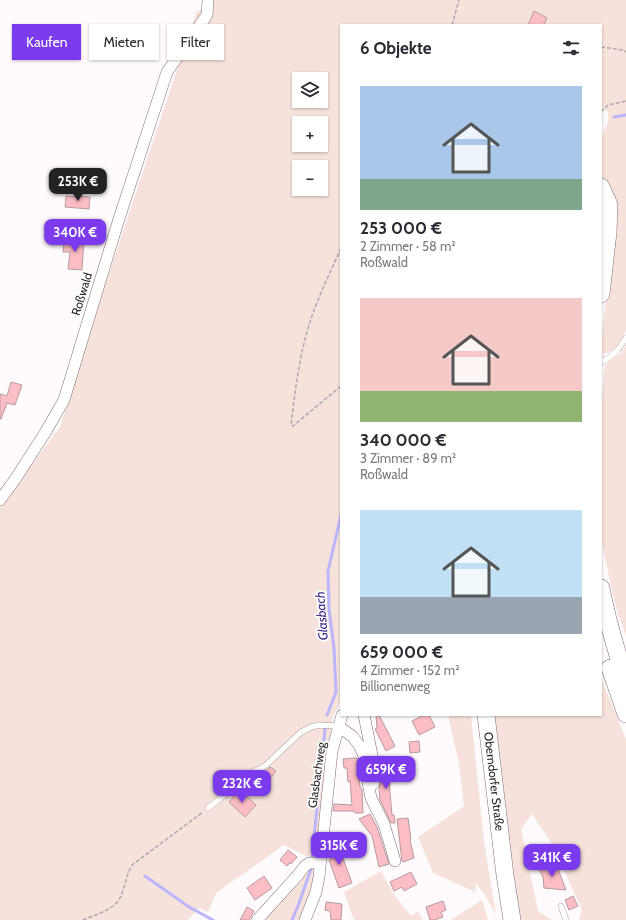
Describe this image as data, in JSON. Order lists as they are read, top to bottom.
{
  "streets": {
    "main road": ["Oberndorfer Straße"],
    "street": ["Roßwald", "Glasbachweg"]
  },
  "water": ["Glasbach"],
  "page": {
    "chip": ["Kaufen", "Mieten", "Filter"],
    "heading": "6 Objekte",
    "map_buttons": ["+", "−"],
    "list": [
      {
        "name": "253 000 €",
        "note": "2 Zimmer · 58 m² · Roßwald"
      },
      {
        "name": "340 000 €",
        "note": "3 Zimmer · 89 m² · Roßwald"
      },
      {
        "name": "659 000 €",
        "note": "4 Zimmer · 152 m² · Billionenweg"
      }
    ],
    "price": [
      "253K €",
      "340K €",
      "659K €",
      "232K €",
      "315K €",
      "341K €"
    ]
  }
}
